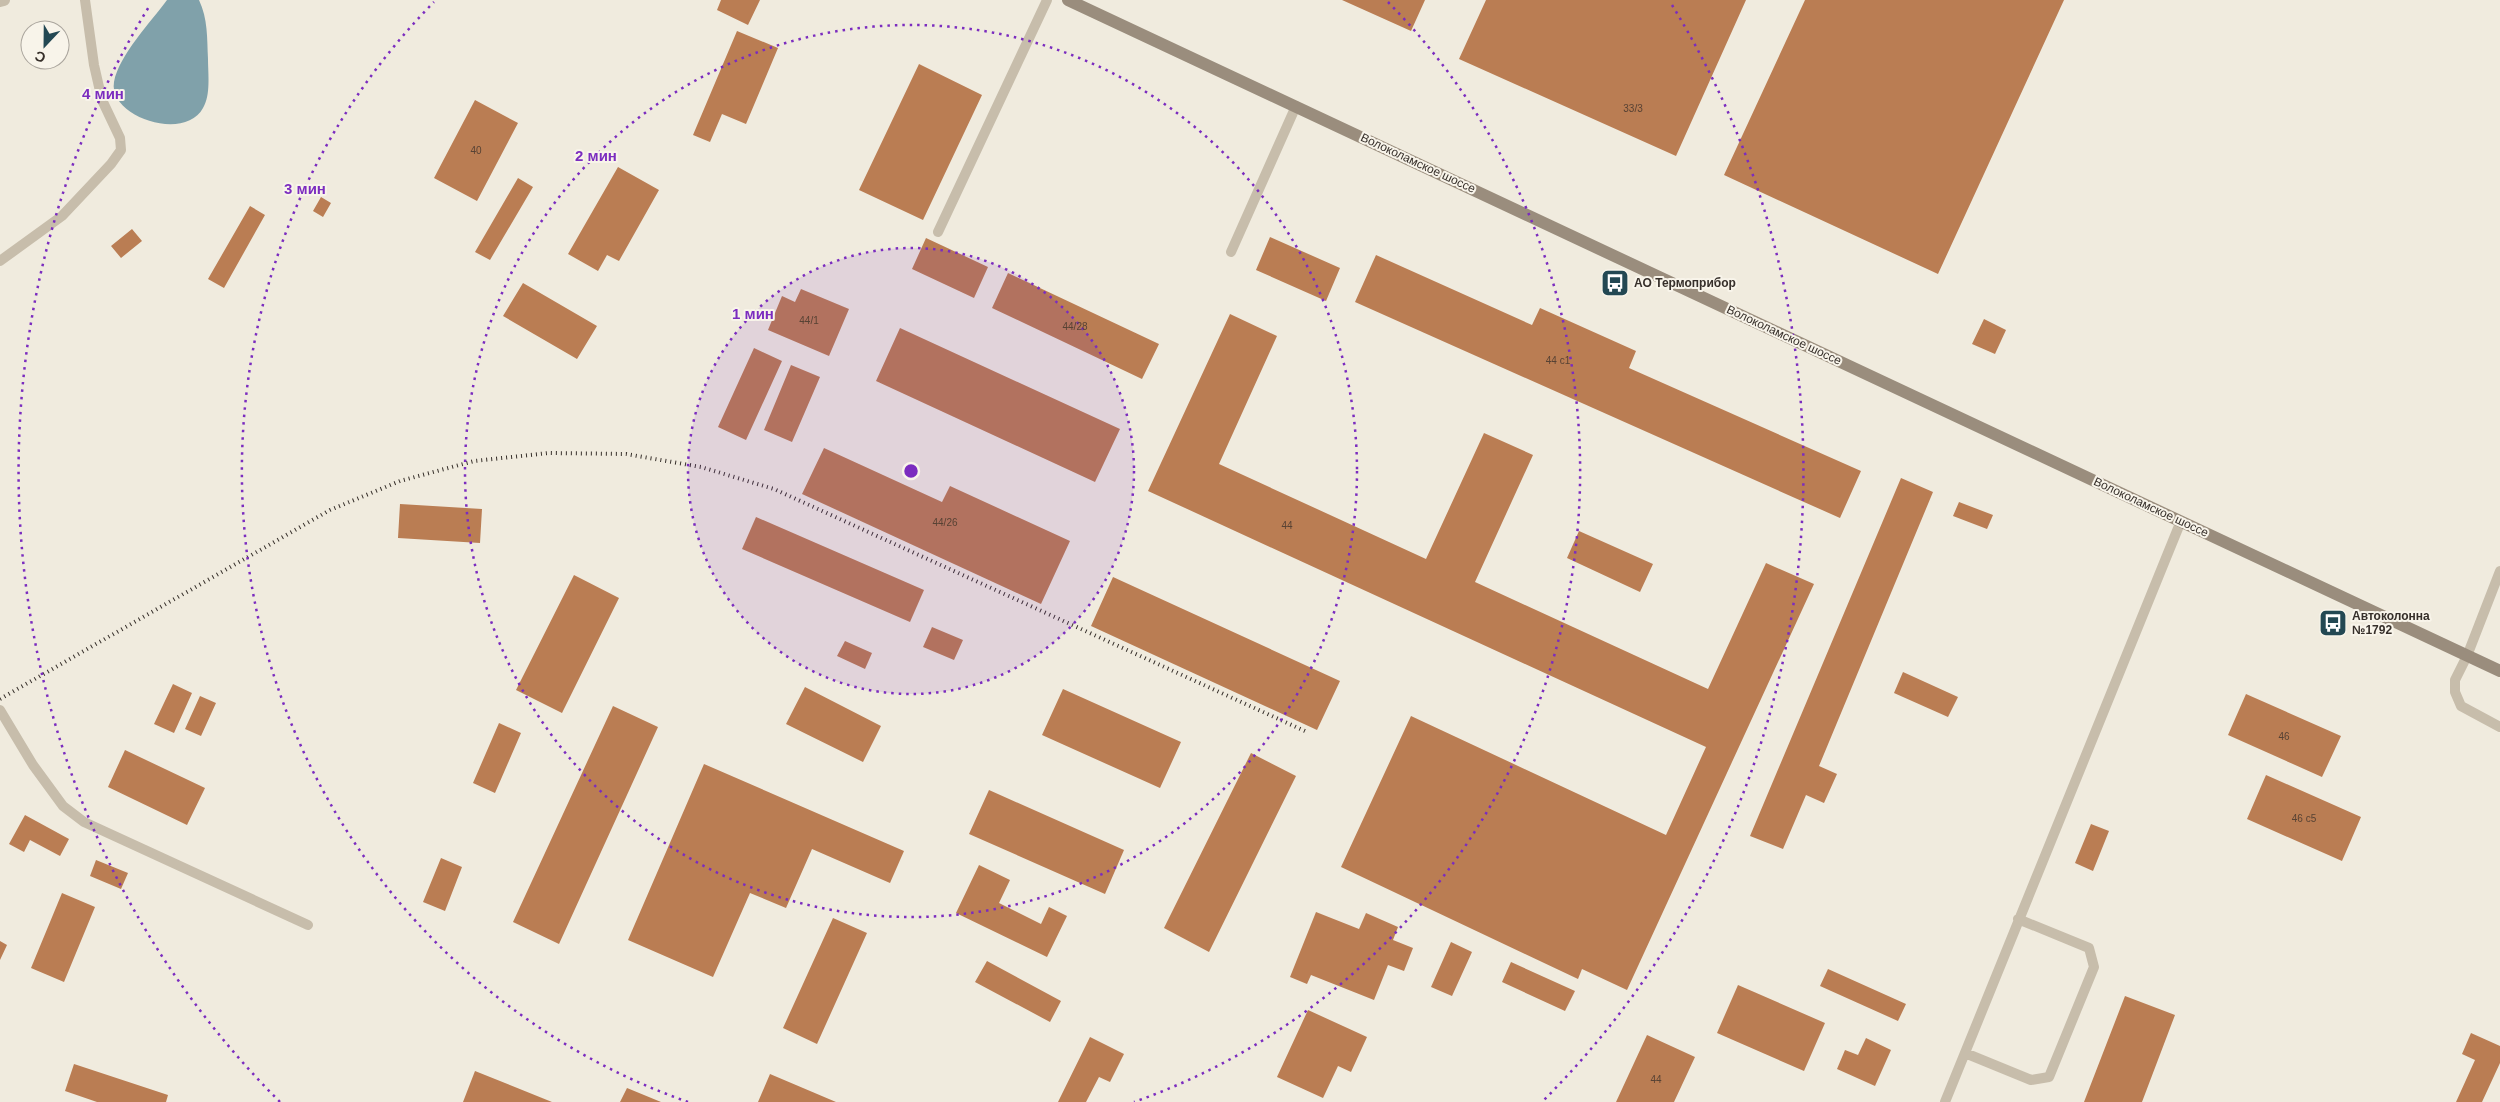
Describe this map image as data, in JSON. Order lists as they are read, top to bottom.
{
  "streets": {
    "street": ["Волоколамское шоссе"]
  },
  "places": {
    "bus stop": ["АО Термоприбор", "Автоколонна №1792"]
  },
  "house_numbers": [
    "33/3",
    "40",
    "44/1",
    "44/28",
    "44 с1",
    "44/26",
    "44",
    "46",
    "46 с5",
    "44"
  ],
  "north": "bottom",
  "rings": [
    "4 мин",
    "2 мин",
    "3 мин",
    "1 мин"
  ]
}
